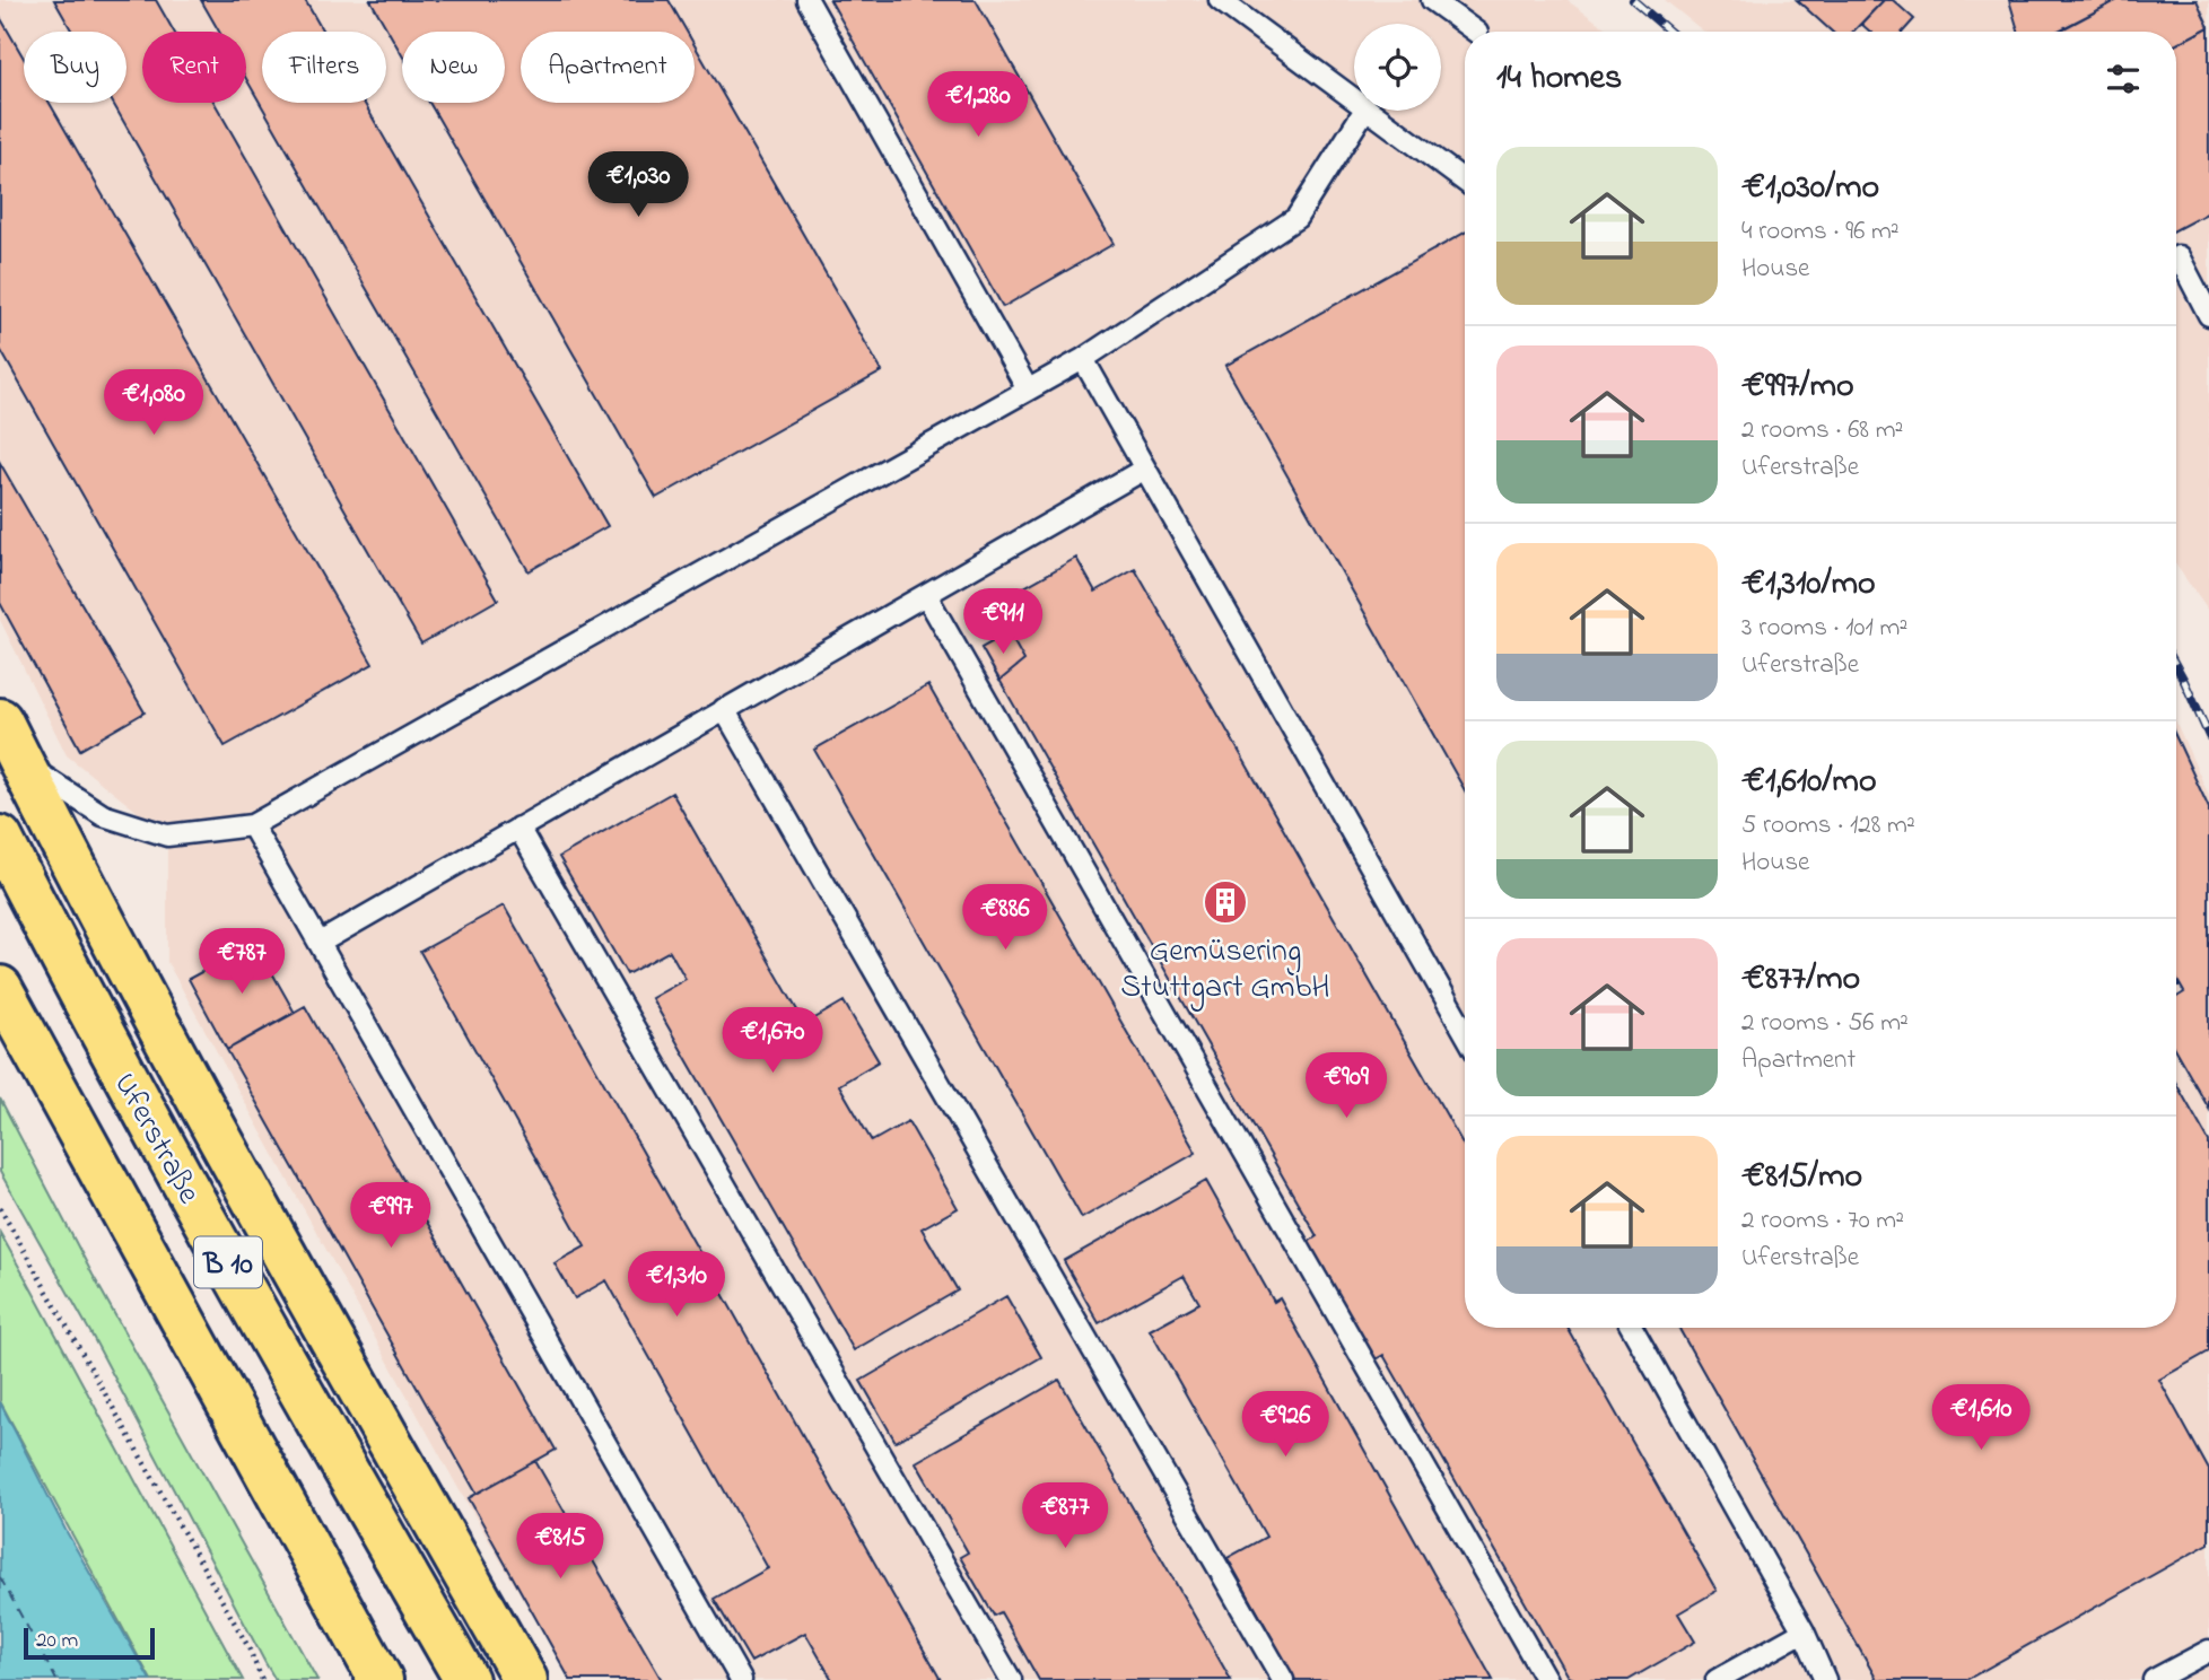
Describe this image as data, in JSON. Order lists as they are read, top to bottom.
{
  "streets": {
    "highway": ["Uferstraße", "B 10"]
  },
  "places": {
    "building": ["Gemüsering Stuttgart GmbH"]
  },
  "scale_bar": "20 m",
  "page": {
    "chip": [
      "Buy",
      "Rent",
      "Filters",
      "New",
      "Apartment"
    ],
    "heading": "14 homes",
    "price": [
      "€1,280",
      "€1,030",
      "€1,080",
      "€911",
      "€886",
      "€787",
      "€1,670",
      "€909",
      "€997",
      "€1,310",
      "€1,610",
      "€926",
      "€877",
      "€815"
    ],
    "list": [
      {
        "name": "€1,030/mo",
        "note": "4 rooms · 96 m² · House"
      },
      {
        "name": "€997/mo",
        "note": "2 rooms · 68 m² · Uferstraße"
      },
      {
        "name": "€1,310/mo",
        "note": "3 rooms · 101 m² · Uferstraße"
      },
      {
        "name": "€1,610/mo",
        "note": "5 rooms · 128 m² · House"
      },
      {
        "name": "€877/mo",
        "note": "2 rooms · 56 m² · Apartment"
      },
      {
        "name": "€815/mo",
        "note": "2 rooms · 70 m² · Uferstraße"
      }
    ],
    "scale": "20 m"
  }
}
